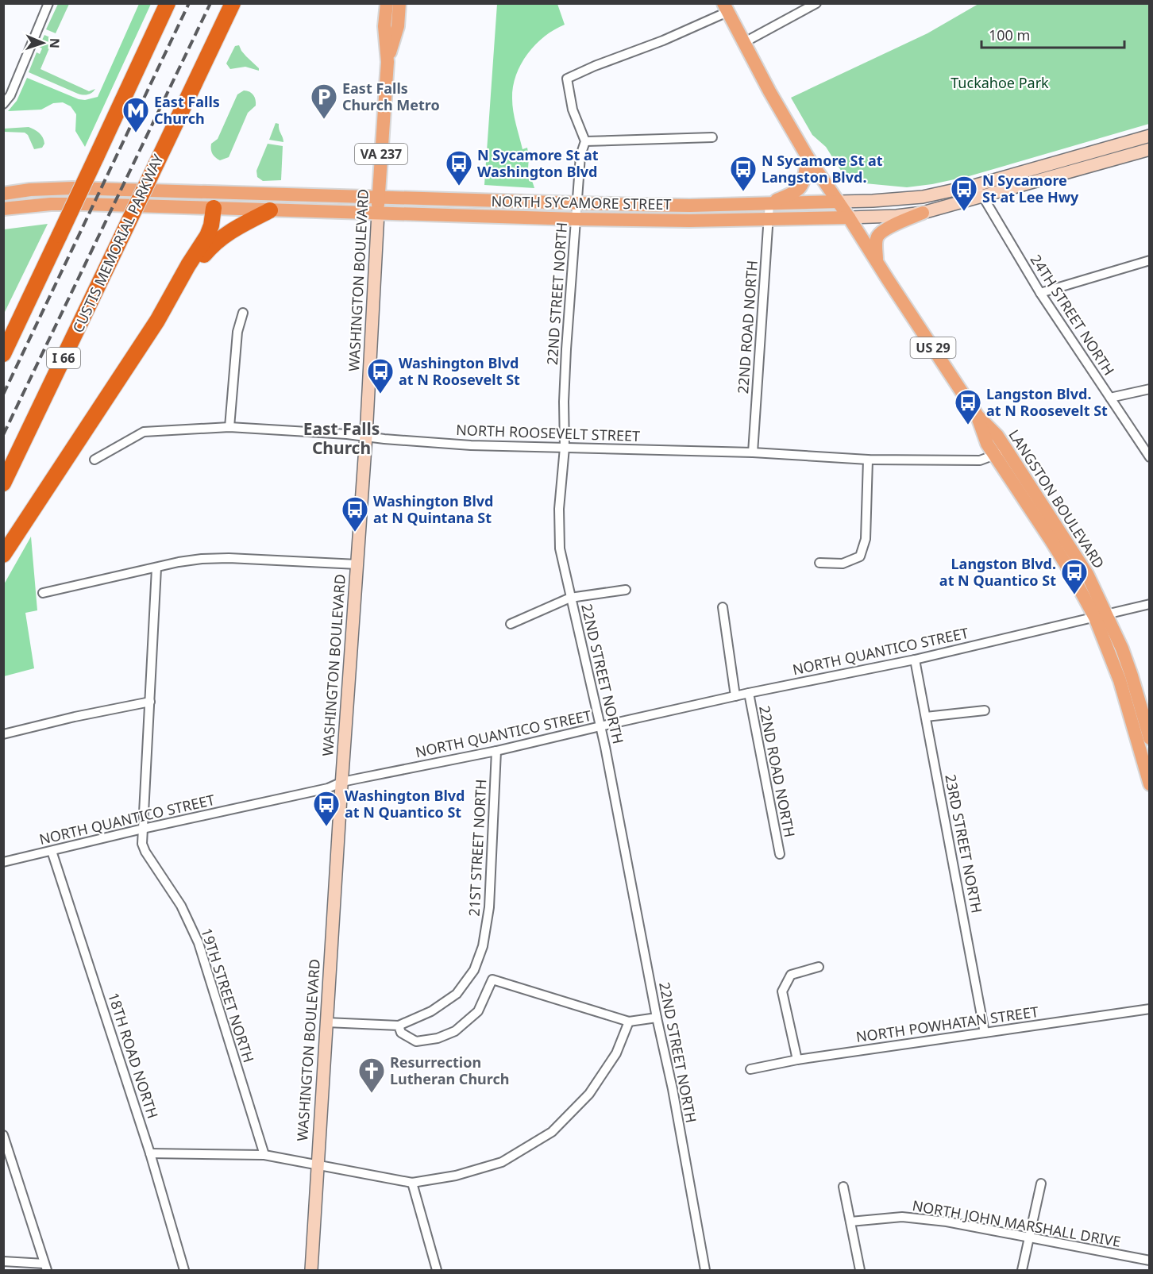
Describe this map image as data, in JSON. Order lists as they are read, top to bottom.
{
  "streets": {
    "highway": ["CUSTIS MEMORIAL PARKWAY", "I 66"],
    "main road": [
      "VA 237",
      "NORTH SYCAMORE STREET",
      "WASHINGTON BOULEVARD",
      "US 29",
      "LANGSTON BOULEVARD"
    ],
    "street": [
      "22ND STREET NORTH",
      "24TH STREET NORTH",
      "22ND ROAD NORTH",
      "NORTH ROOSEVELT STREET",
      "NORTH QUANTICO STREET",
      "23RD STREET NORTH",
      "21ST STREET NORTH",
      "19TH STREET NORTH",
      "NORTH POWHATAN STREET",
      "18TH ROAD NORTH",
      "NORTH JOHN MARSHALL DRIVE"
    ]
  },
  "crossings": [
    ["NORTH SYCAMORE STREET", "WASHINGTON BOULEVARD"],
    ["NORTH SYCAMORE STREET", "22ND STREET NORTH"],
    ["NORTH SYCAMORE STREET", "24TH STREET NORTH"],
    ["NORTH SYCAMORE STREET", "22ND ROAD NORTH"],
    ["NORTH SYCAMORE STREET", "LANGSTON BOULEVARD"],
    ["WASHINGTON BOULEVARD", "NORTH ROOSEVELT STREET"],
    ["WASHINGTON BOULEVARD", "NORTH QUANTICO STREET"],
    ["22ND STREET NORTH", "NORTH ROOSEVELT STREET"],
    ["22ND STREET NORTH", "NORTH QUANTICO STREET"],
    ["22ND ROAD NORTH", "NORTH ROOSEVELT STREET"],
    ["22ND ROAD NORTH", "NORTH QUANTICO STREET"],
    ["NORTH ROOSEVELT STREET", "LANGSTON BOULEVARD"],
    ["LANGSTON BOULEVARD", "NORTH QUANTICO STREET"],
    ["NORTH QUANTICO STREET", "23RD STREET NORTH"],
    ["NORTH QUANTICO STREET", "21ST STREET NORTH"],
    ["NORTH QUANTICO STREET", "19TH STREET NORTH"],
    ["NORTH QUANTICO STREET", "18TH ROAD NORTH"],
    ["23RD STREET NORTH", "NORTH POWHATAN STREET"]
  ],
  "districts": ["East Falls Church"],
  "parks": ["Tuckahoe Park"],
  "places": {
    "parking": ["East Falls Church Metro"],
    "metro station": ["East Falls Church"],
    "bus stop": [
      "N Sycamore St at Washington Blvd",
      "N Sycamore St at Langston Blvd.",
      "N Sycamore St at Lee Hwy",
      "Washington Blvd at N Roosevelt St",
      "Langston Blvd. at N Roosevelt St",
      "Washington Blvd at N Quintana St",
      "Langston Blvd. at N Quantico St",
      "Washington Blvd at N Quantico St"
    ],
    "church": ["Resurrection Lutheran Church"]
  },
  "scale_bar": "100 m",
  "north": "right"
}
